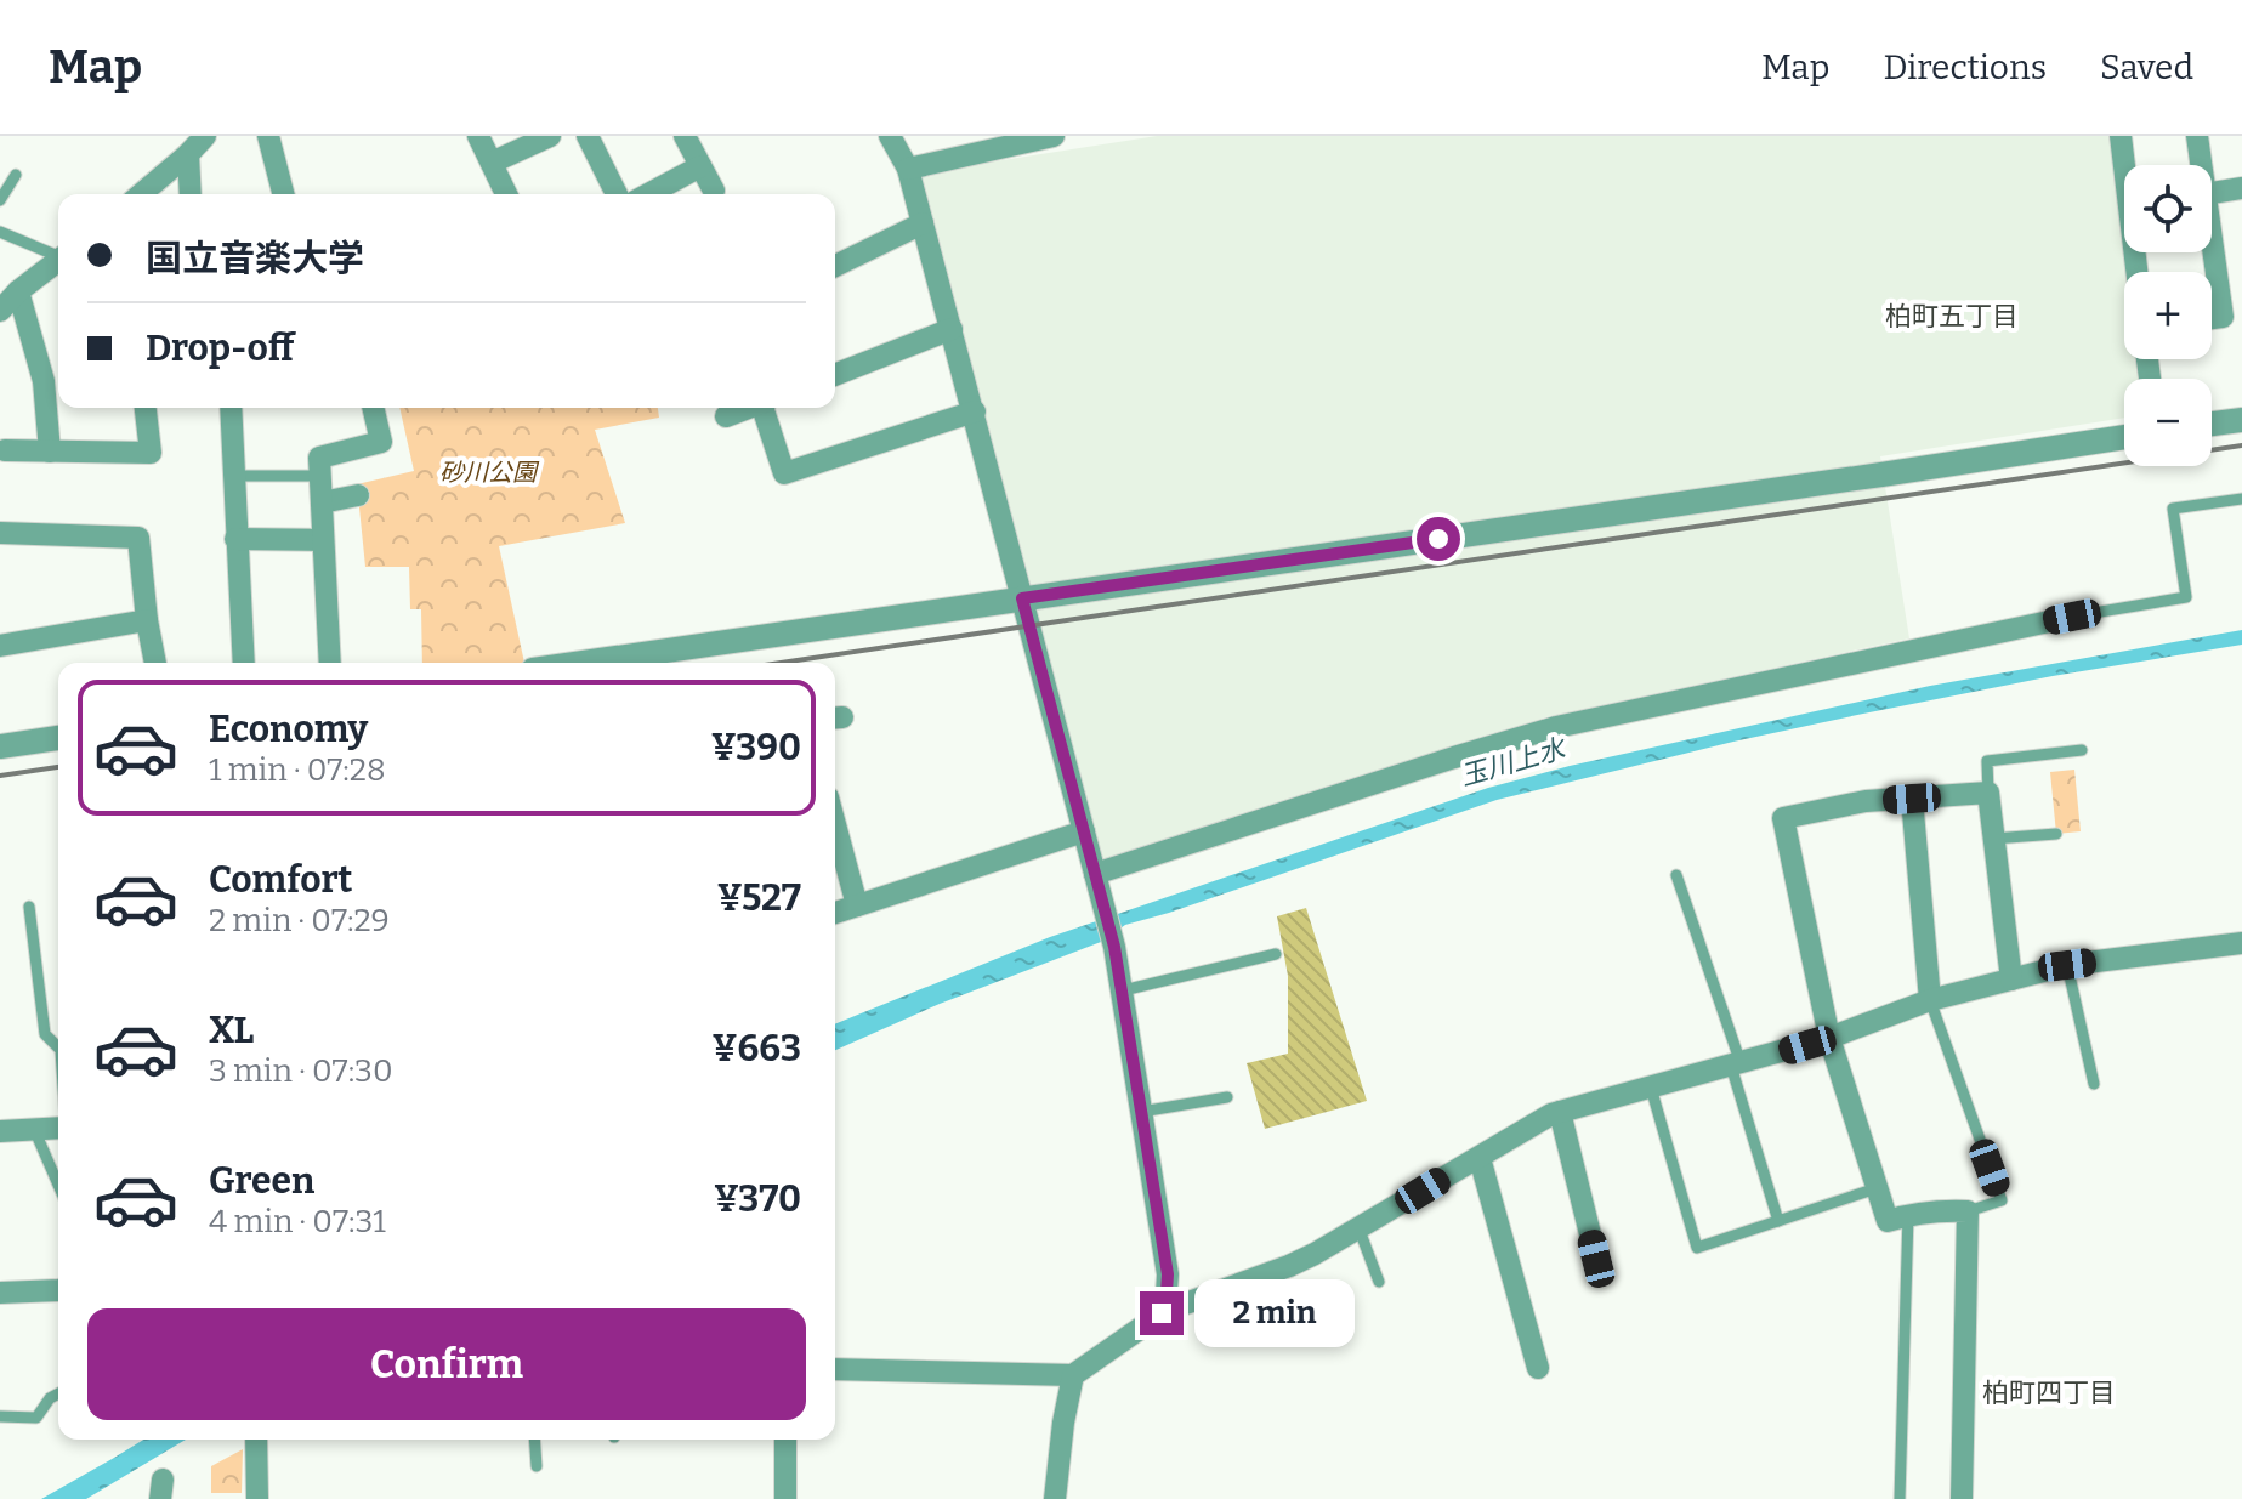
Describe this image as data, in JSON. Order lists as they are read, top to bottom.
{
  "districts": ["柏町五丁目", "柏町四丁目"],
  "water": ["玉川上水"],
  "parks": ["砂川公園"],
  "page": {
    "header": "Map",
    "nav": ["Map", "Directions", "Saved"],
    "map_buttons": ["+", "−"],
    "banner": ["国立音楽大学", "Drop-off"],
    "list": [
      {
        "name": "Economy",
        "note": "1 min · 07:28",
        "value": "¥390"
      },
      {
        "name": "Comfort",
        "note": "2 min · 07:29",
        "value": "¥527"
      },
      {
        "name": "XL",
        "note": "3 min · 07:30",
        "value": "¥663"
      },
      {
        "name": "Green",
        "note": "4 min · 07:31",
        "value": "¥370"
      }
    ],
    "bubble": "2 min",
    "buttons": "Confirm"
  }
}
